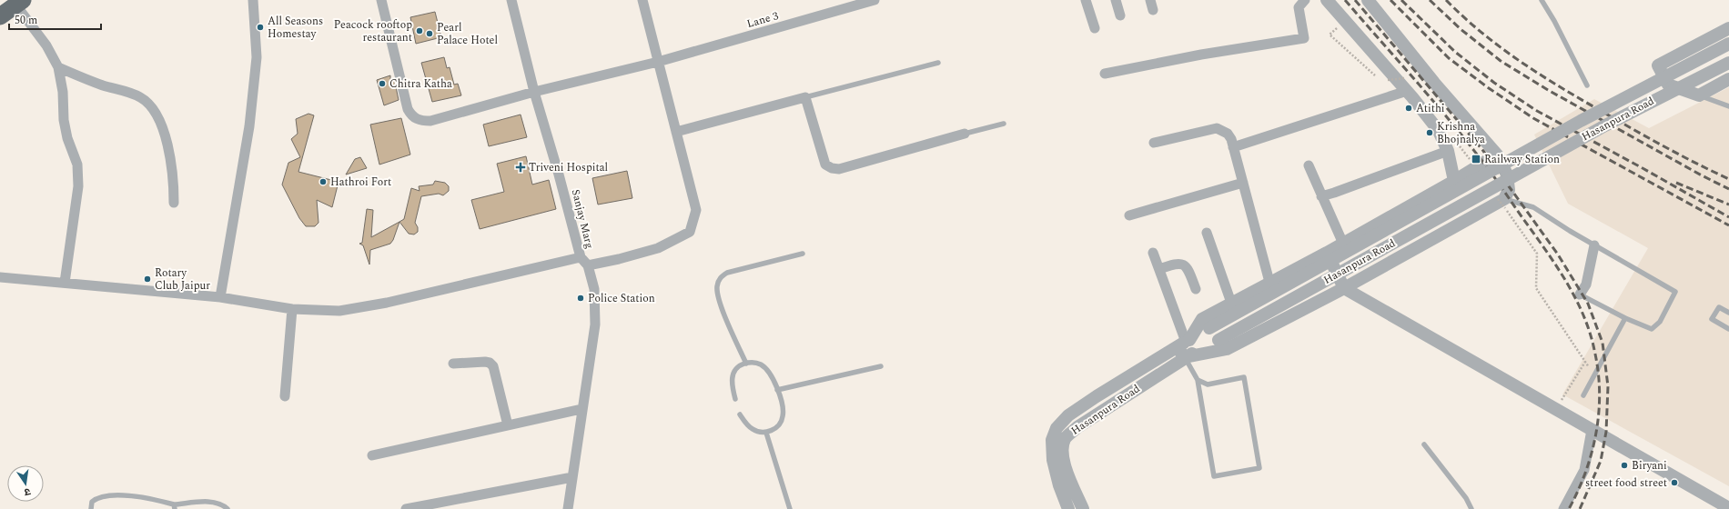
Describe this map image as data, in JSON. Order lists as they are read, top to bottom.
{
  "streets": {
    "street": ["Lane 3", "Hasanpura Road", "Sanjay Marg"]
  },
  "crossings": [
    ["Lane 3", "Sanjay Marg"]
  ],
  "places": {
    "other": [
      "All Seasons Homestay",
      "Peacock rooftop restaurant",
      "Pearl Palace Hotel",
      "Chitra Katha",
      "Atithi",
      "Krishna Bhojnalya",
      "Hathroi Fort",
      "Rotary Club Jaipur",
      "Police Station",
      "Biryani",
      "street food street"
    ],
    "transit": ["Railway Station"],
    "health": ["Triveni Hospital"]
  },
  "scale_bar": "50 m",
  "north": "bottom"
}
